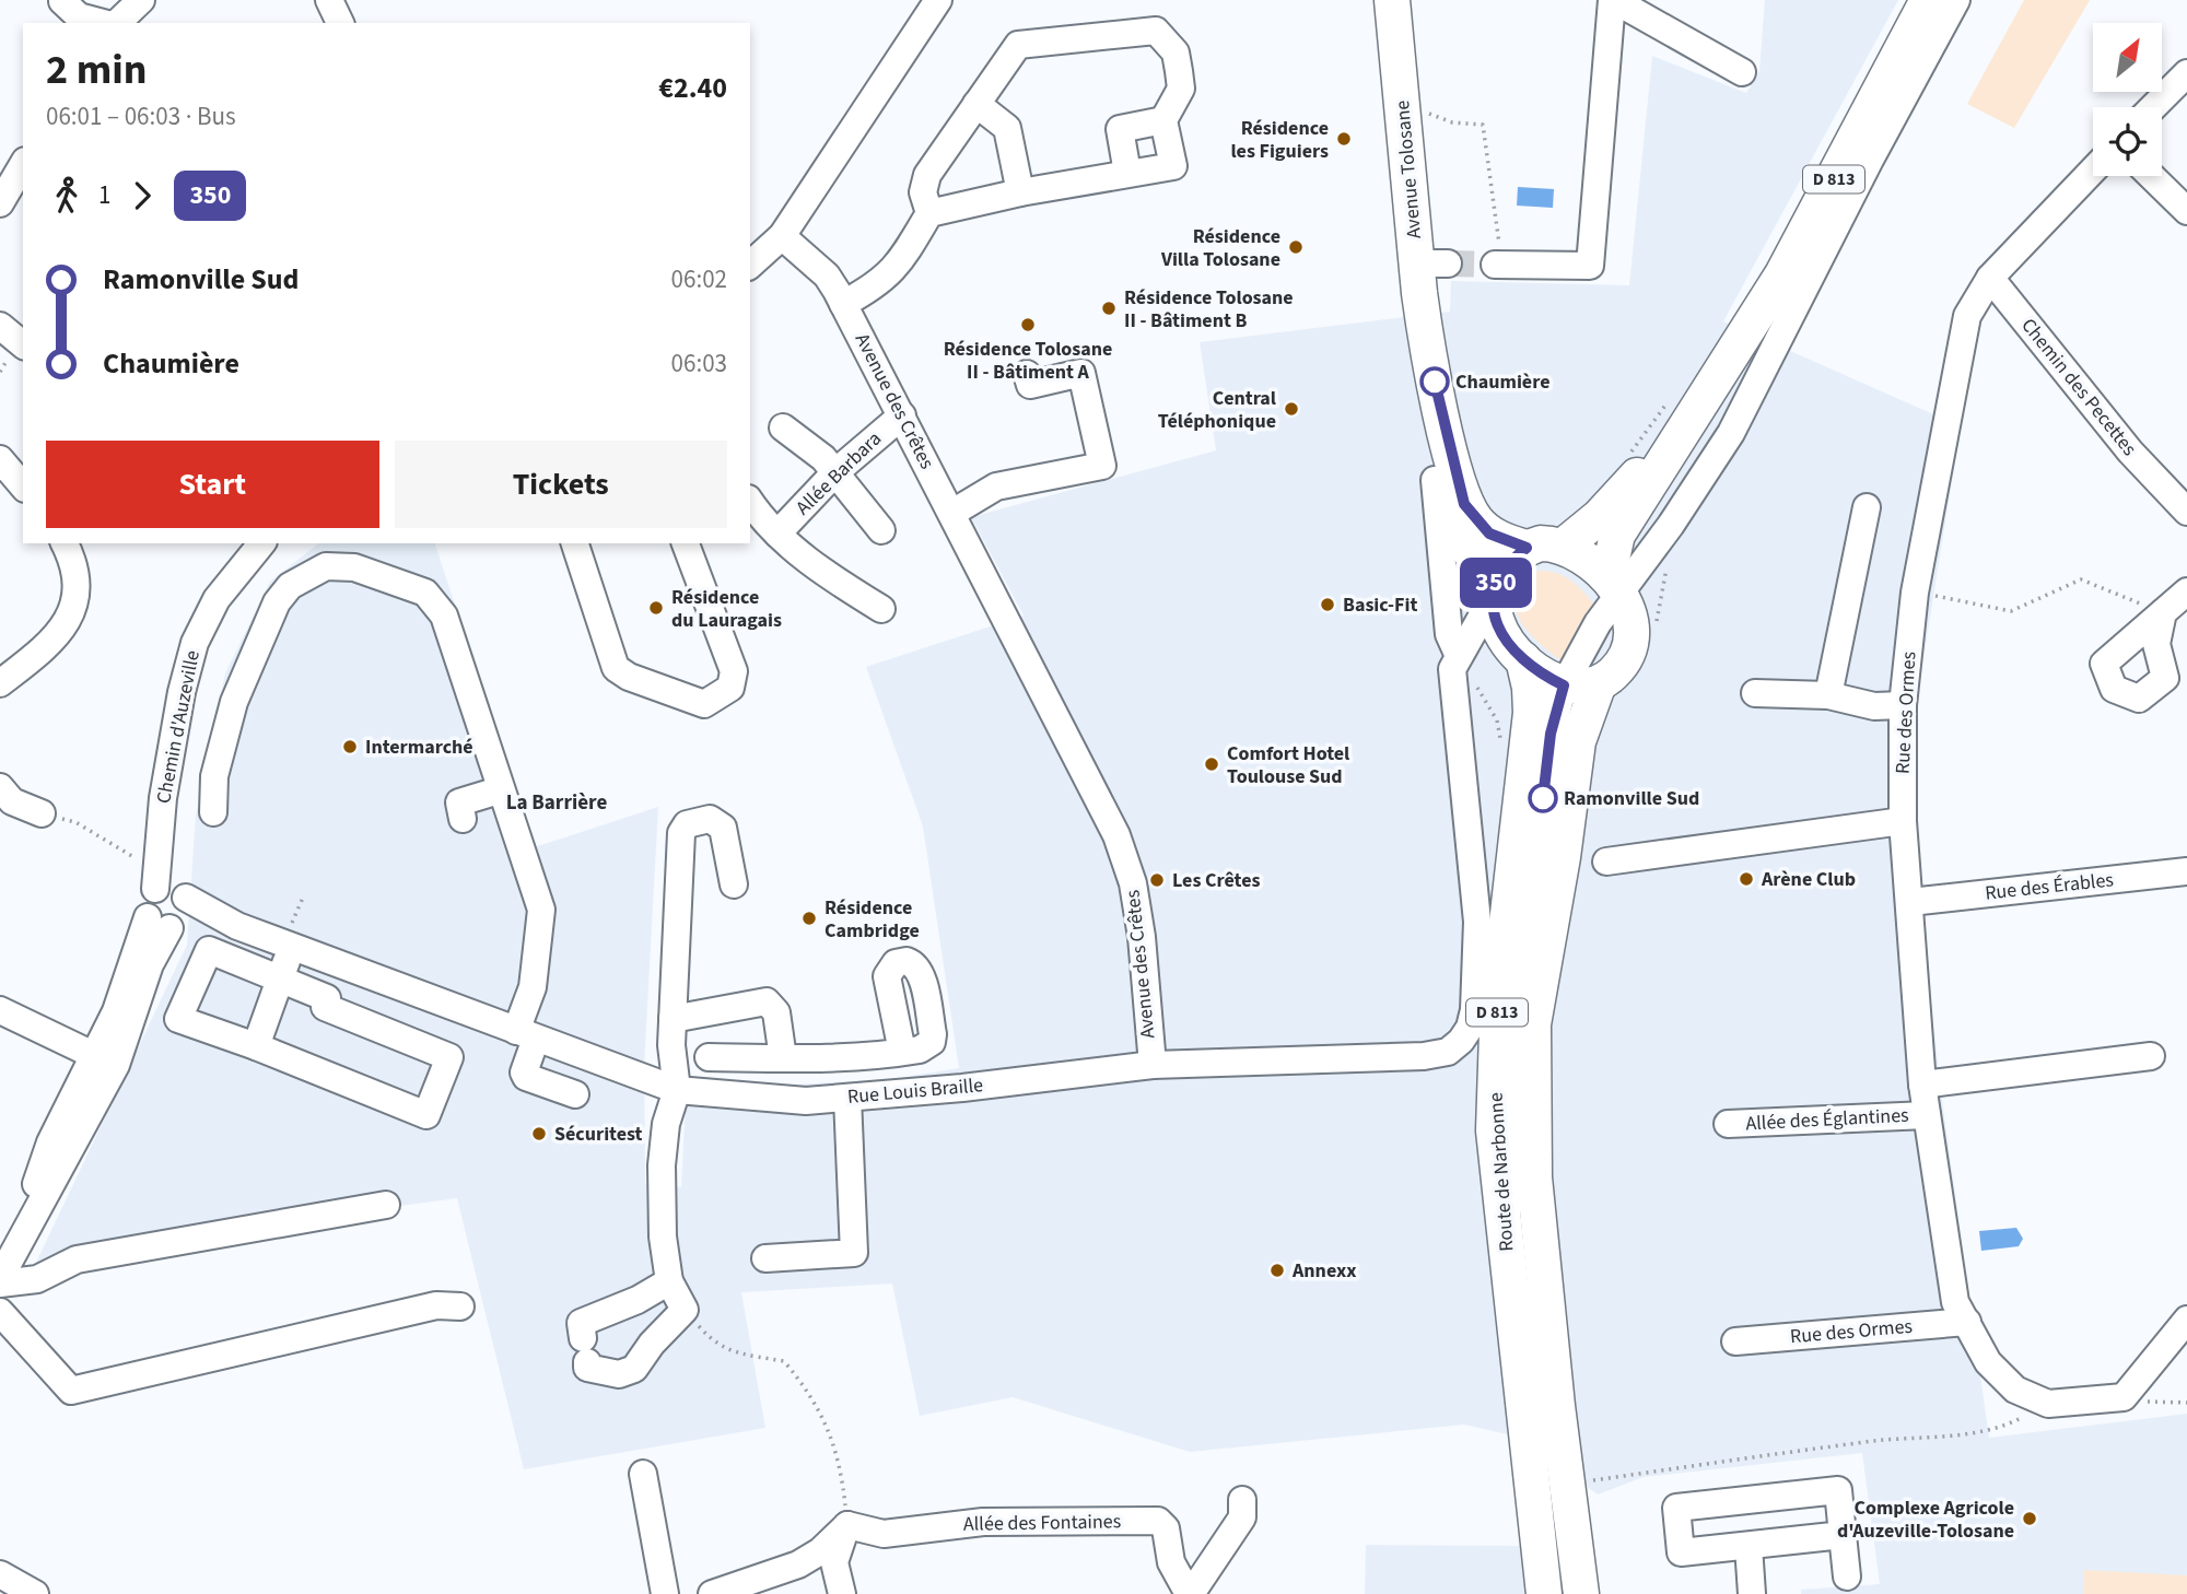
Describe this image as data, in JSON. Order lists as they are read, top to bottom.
{
  "streets": {
    "main road": ["Avenue Tolosane", "D 813", "Route de Narbonne"],
    "street": [
      "Chemin des Pecettes",
      "Avenue des Crêtes",
      "Allée Barbara",
      "Rue des Ormes",
      "Chemin d'Auzeville",
      "Rue des Érables",
      "Rue Louis Braille",
      "Allée des Églantines",
      "Allée des Fontaines"
    ]
  },
  "crossings": [
    ["Avenue Tolosane", "D 813"],
    ["Avenue Tolosane", "Avenue des Crêtes"],
    ["D 813", "Route de Narbonne"],
    ["Chemin des Pecettes", "Rue des Ormes"],
    ["Avenue des Crêtes", "Allée Barbara"],
    ["Avenue des Crêtes", "Rue Louis Braille"],
    ["Rue des Ormes", "Rue des Érables"],
    ["Rue des Ormes", "Allée des Églantines"],
    ["Chemin d'Auzeville", "Rue Louis Braille"]
  ],
  "districts": ["La Barrière"],
  "places": [
    "Résidence les Figuiers",
    "Résidence Villa Tolosane",
    "Résidence Tolosane II - Bâtiment B",
    "Résidence Tolosane II - Bâtiment A",
    "Chaumière",
    "Central Téléphonique",
    "Basic-Fit",
    "Résidence du Lauragais",
    "Intermarché",
    "Comfort Hotel Toulouse Sud",
    "Ramonville Sud",
    "Arène Club",
    "Les Crêtes",
    "Résidence Cambridge",
    "Sécuritest",
    "Annexx",
    "Complexe Agricole d'Auzeville-Tolosane"
  ],
  "lines": ["bus line 350"],
  "north": "top right",
  "page": {
    "on_map": "350",
    "heading": ["2 min", "06:01 – 06:03 · Bus", "€2.40"],
    "legs": ["1", "350"],
    "list": [
      {
        "name": "Ramonville Sud",
        "value": "06:02"
      },
      {
        "name": "Chaumière",
        "value": "06:03"
      }
    ],
    "buttons": ["Start", "Tickets"]
  }
}
